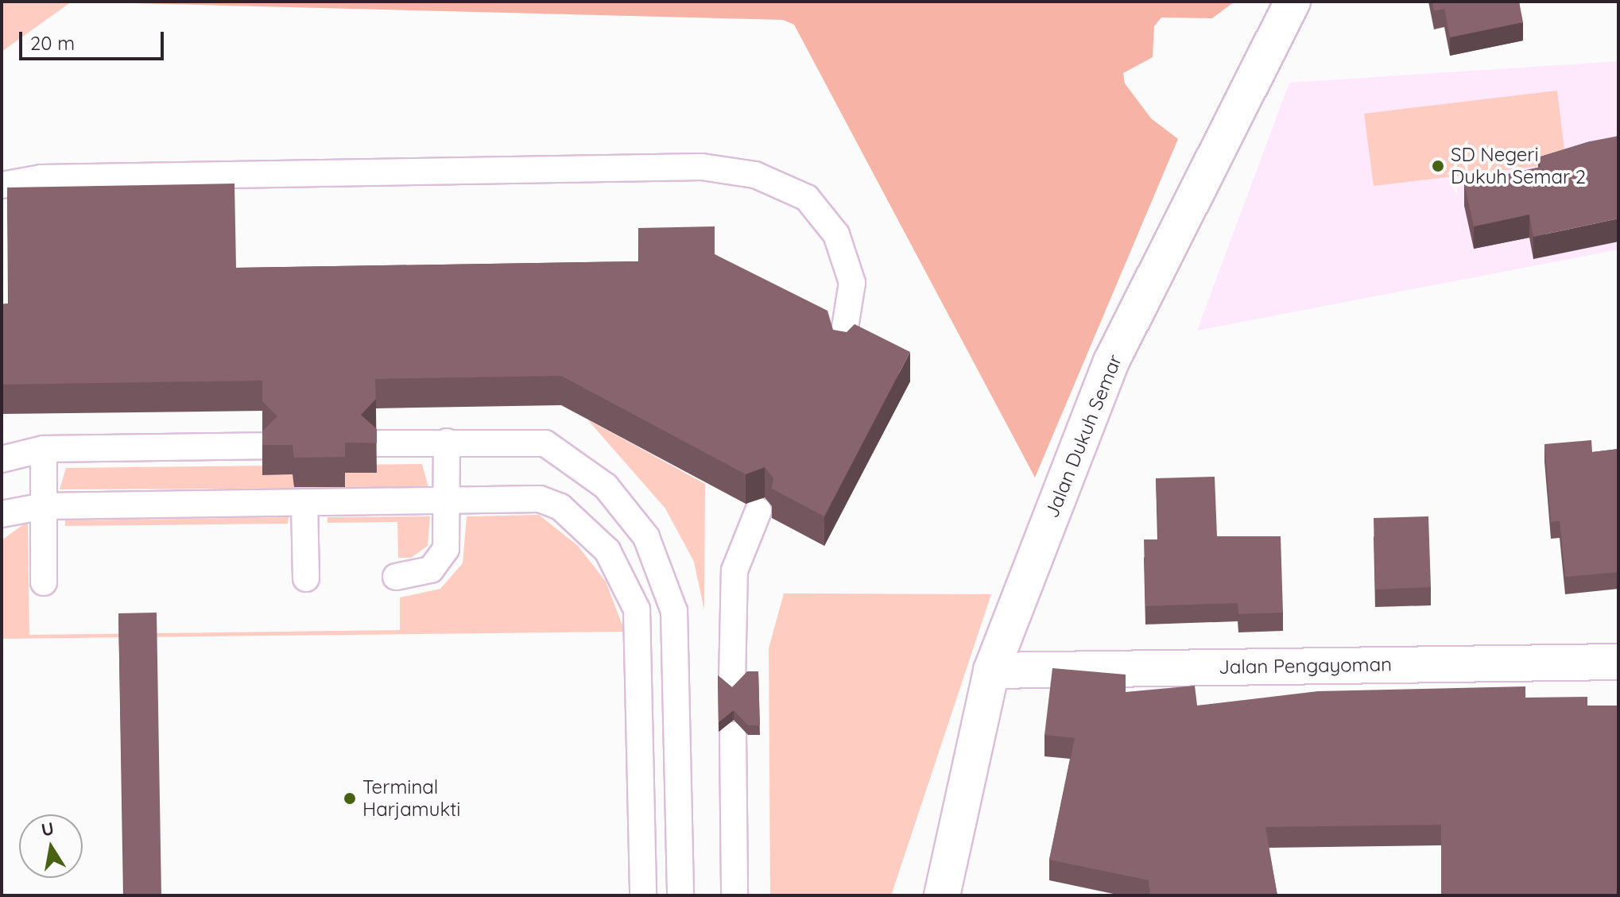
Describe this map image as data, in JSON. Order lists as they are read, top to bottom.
{
  "streets": {
    "street": ["Jalan Dukuh Semar", "Jalan Pengayoman"]
  },
  "crossings": [
    ["Jalan Dukuh Semar", "Jalan Pengayoman"]
  ],
  "places": ["SD Negeri Dukuh Semar 2", "Terminal Harjamukti"],
  "scale_bar": "20 m",
  "north": "top"
}
